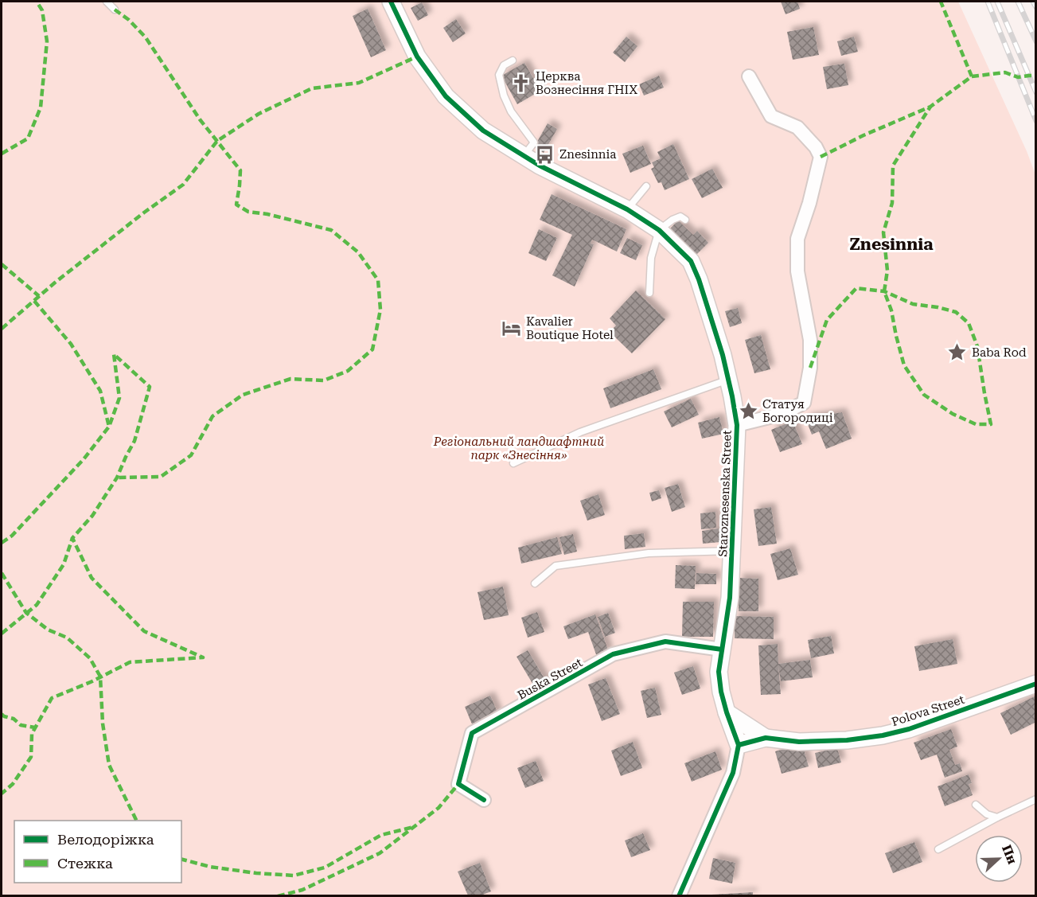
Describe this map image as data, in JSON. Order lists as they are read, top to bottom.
{
  "streets": {
    "street": ["Staroznesenska Street", "Buska Street", "Polova Street"]
  },
  "crossings": [
    ["Staroznesenska Street", "Buska Street"],
    ["Staroznesenska Street", "Polova Street"]
  ],
  "districts": ["Znesinnia"],
  "parks": ["Регіональний ландшафтний парк «Знесіння»"],
  "places": {
    "church": ["Церква Вознесіння ГНІХ"],
    "bus stop": ["Znesinnia"],
    "hotel": ["Kavalier Boutique Hotel"],
    "place": ["Baba Rod", "Статуя Богородиці"]
  },
  "legend": ["Велодоріжка", "Стежка"],
  "north": "right"
}
